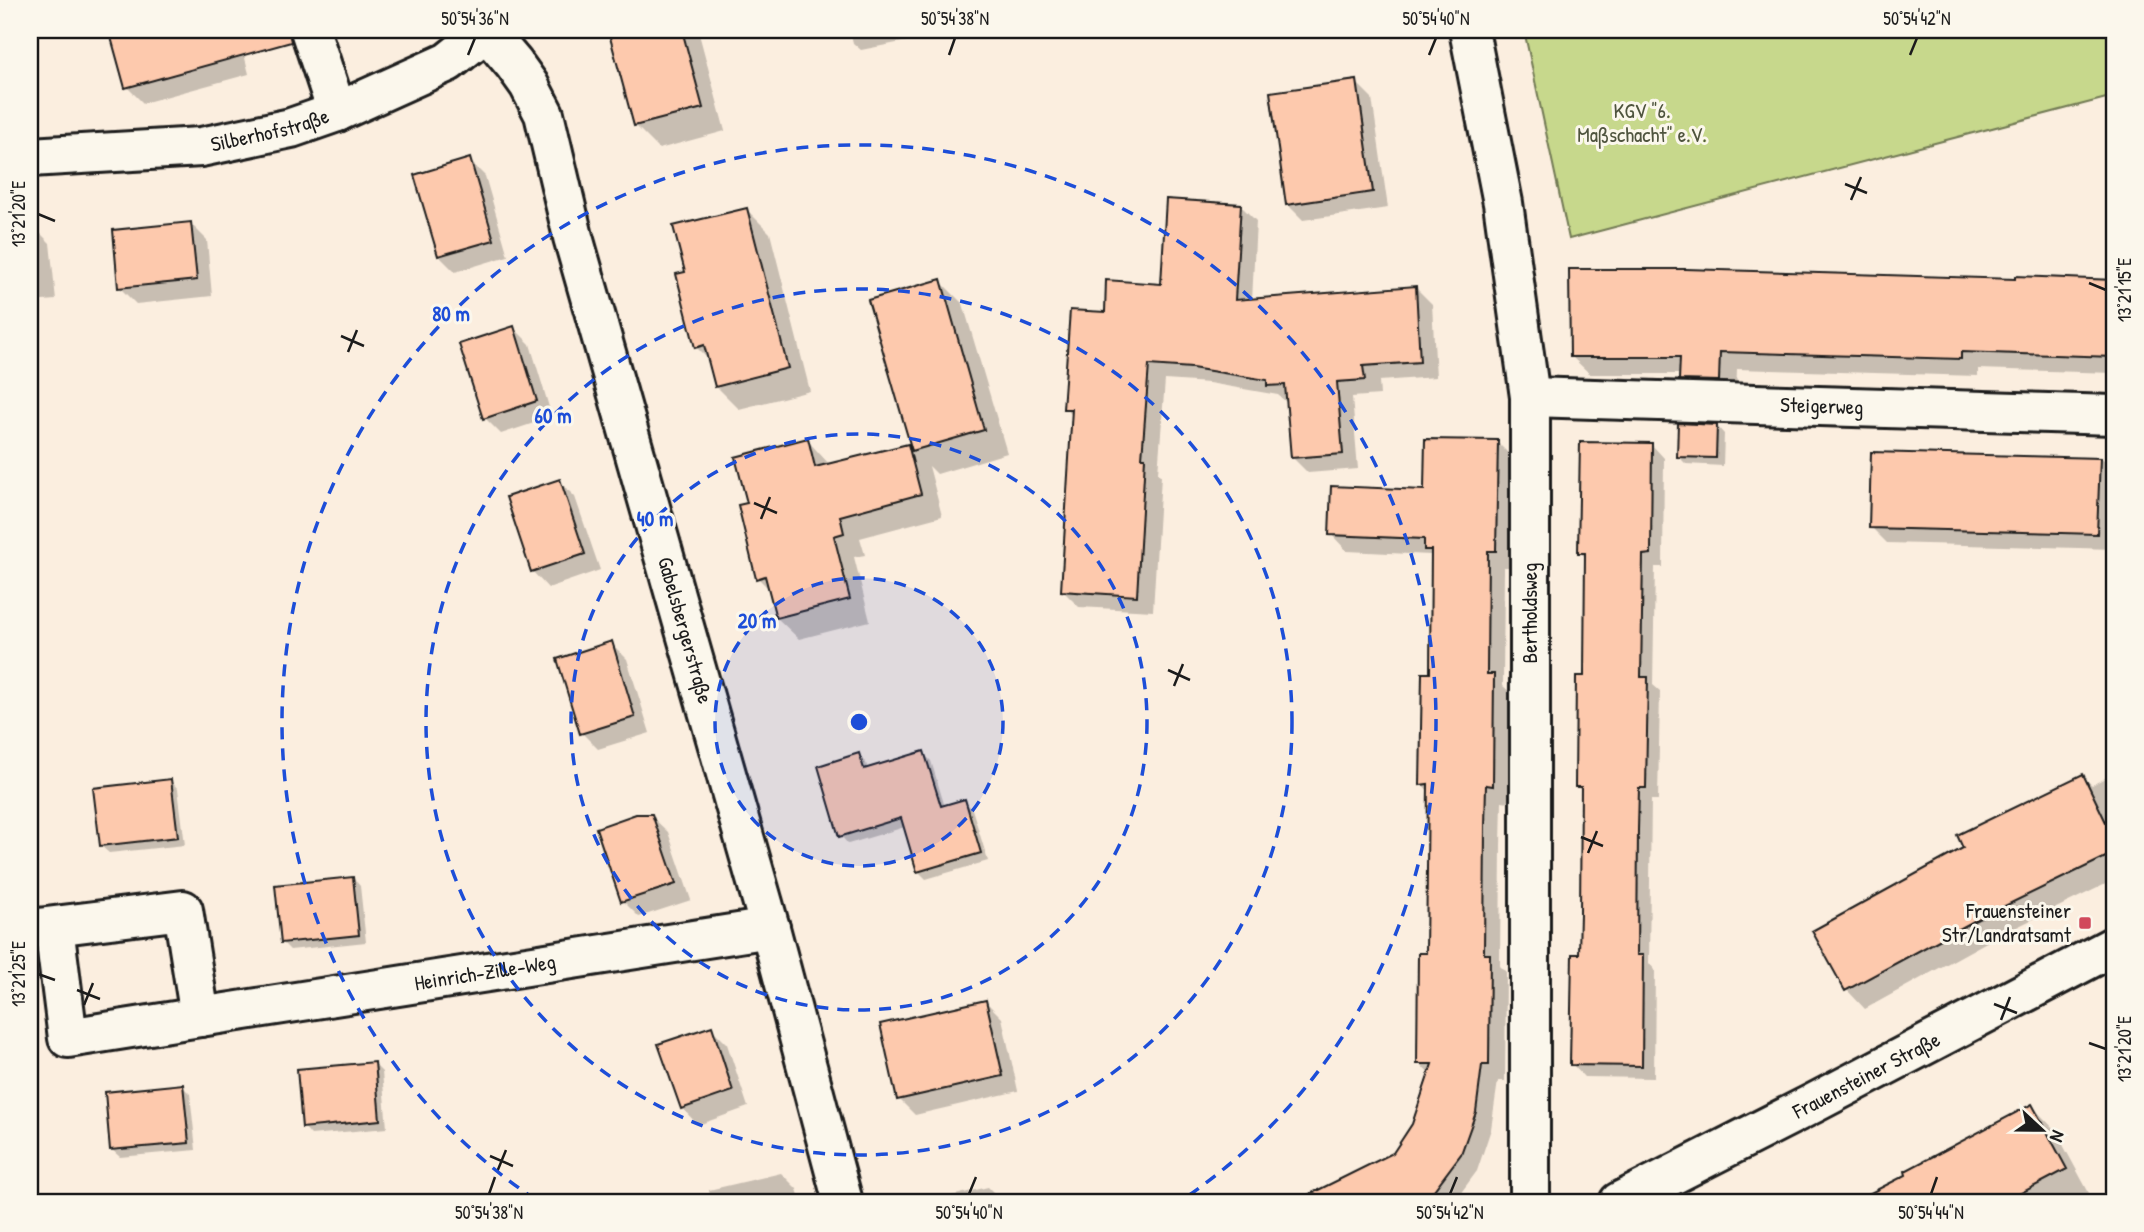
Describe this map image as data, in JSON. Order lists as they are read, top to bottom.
{
  "streets": {
    "street": [
      "Silberhofstraße",
      "Steigerweg",
      "Bertholdsweg",
      "Gabelsbergerstraße",
      "Heinrich-Zille-Weg",
      "Frauensteiner Straße"
    ]
  },
  "crossings": [
    ["Silberhofstraße", "Gabelsbergerstraße"],
    ["Steigerweg", "Bertholdsweg"],
    ["Gabelsbergerstraße", "Heinrich-Zille-Weg"]
  ],
  "parks": ["KGV \"6. Maßschacht\" e.V."],
  "places": {
    "transit": ["Frauensteiner Str/Landratsamt"]
  },
  "north": "right",
  "coordinates": [
    "50°54'36\"N",
    "50°54'38\"N",
    "50°54'40\"N",
    "50°54'42\"N",
    "13°21'20\"E",
    "13°21'15\"E",
    "13°21'25\"E",
    "50°54'44\"N"
  ],
  "rings": [
    "80 m",
    "60 m",
    "40 m",
    "20 m"
  ]
}
